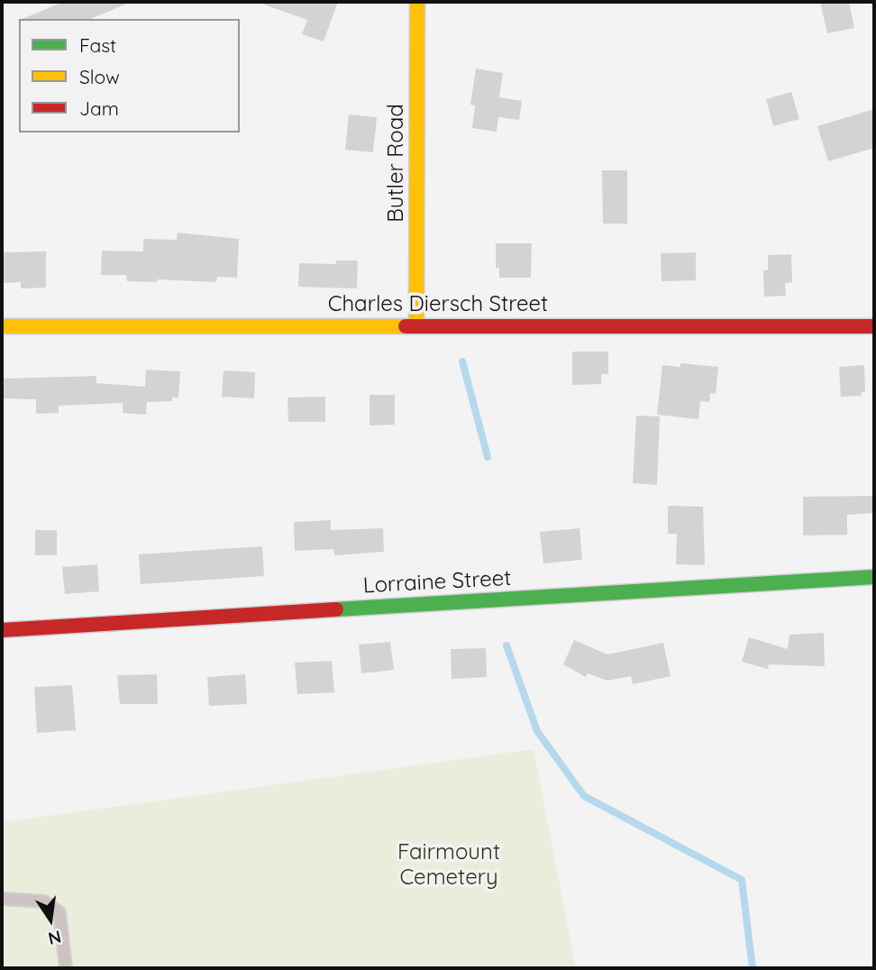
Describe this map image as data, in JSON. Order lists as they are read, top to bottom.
{
  "streets": {
    "street": ["Butler Road", "Charles Diersch Street", "Lorraine Street"]
  },
  "crossings": [
    ["Butler Road", "Charles Diersch Street"]
  ],
  "parks": ["Fairmount Cemetery"],
  "legend": ["Fast", "Slow", "Jam"],
  "north": "bottom"
}
